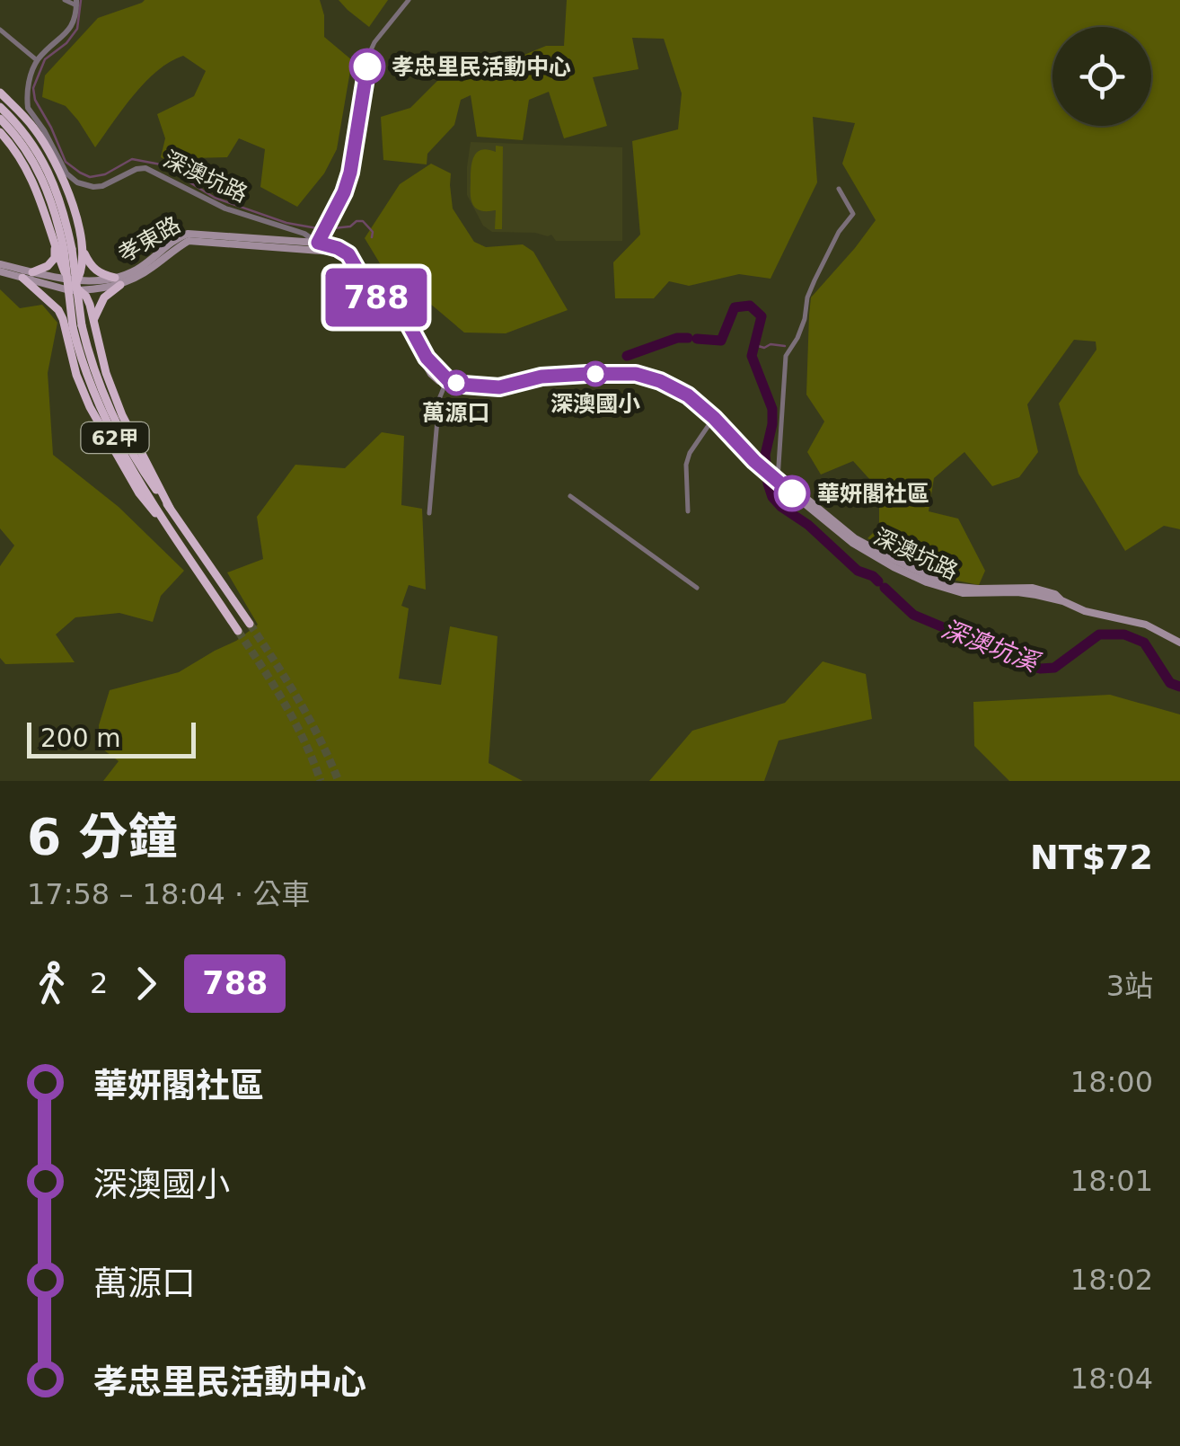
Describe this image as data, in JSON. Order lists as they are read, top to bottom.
{
  "streets": {
    "highway": ["62甲"],
    "main road": ["深澳坑路", "孝東路"]
  },
  "crossings": [
    ["深澳坑路", "孝東路"]
  ],
  "water": ["深澳坑溪"],
  "places": [
    "孝忠里民活動中心",
    "深澳國小",
    "萬源口",
    "華妍閣社區"
  ],
  "lines": ["bus line 788"],
  "scale_bar": "200 m",
  "page": {
    "on_map": "788",
    "scale": "200 m",
    "heading": ["6 分鐘", "17:58 – 18:04 · 公車", "NT$72"],
    "legs": ["2", "788", "3站"],
    "list": [
      {
        "name": "華妍閣社區",
        "value": "18:00"
      },
      {
        "name": "深澳國小",
        "value": "18:01"
      },
      {
        "name": "萬源口",
        "value": "18:02"
      },
      {
        "name": "孝忠里民活動中心",
        "value": "18:04"
      }
    ]
  }
}
